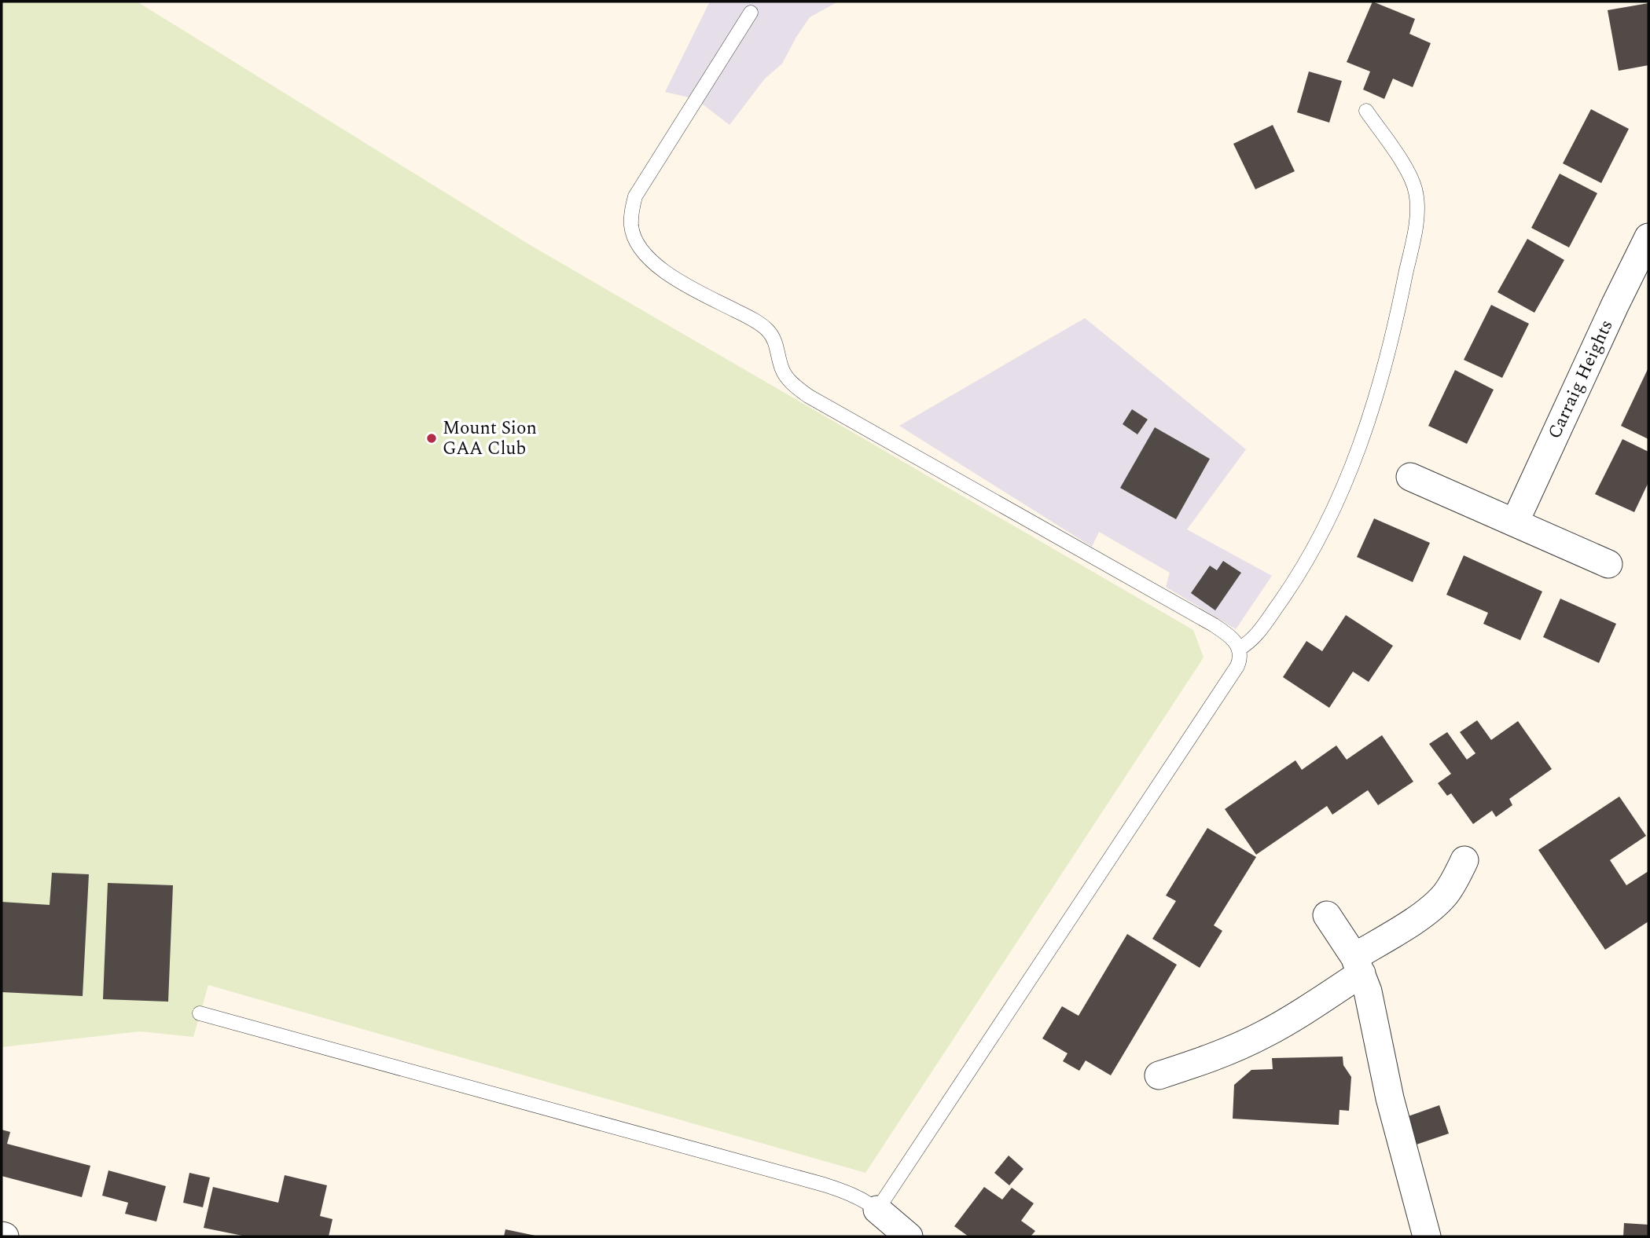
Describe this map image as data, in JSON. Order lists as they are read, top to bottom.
{
  "streets": {
    "street": ["Carraig Heights"]
  },
  "places": ["Mount Sion GAA Club"]
}
